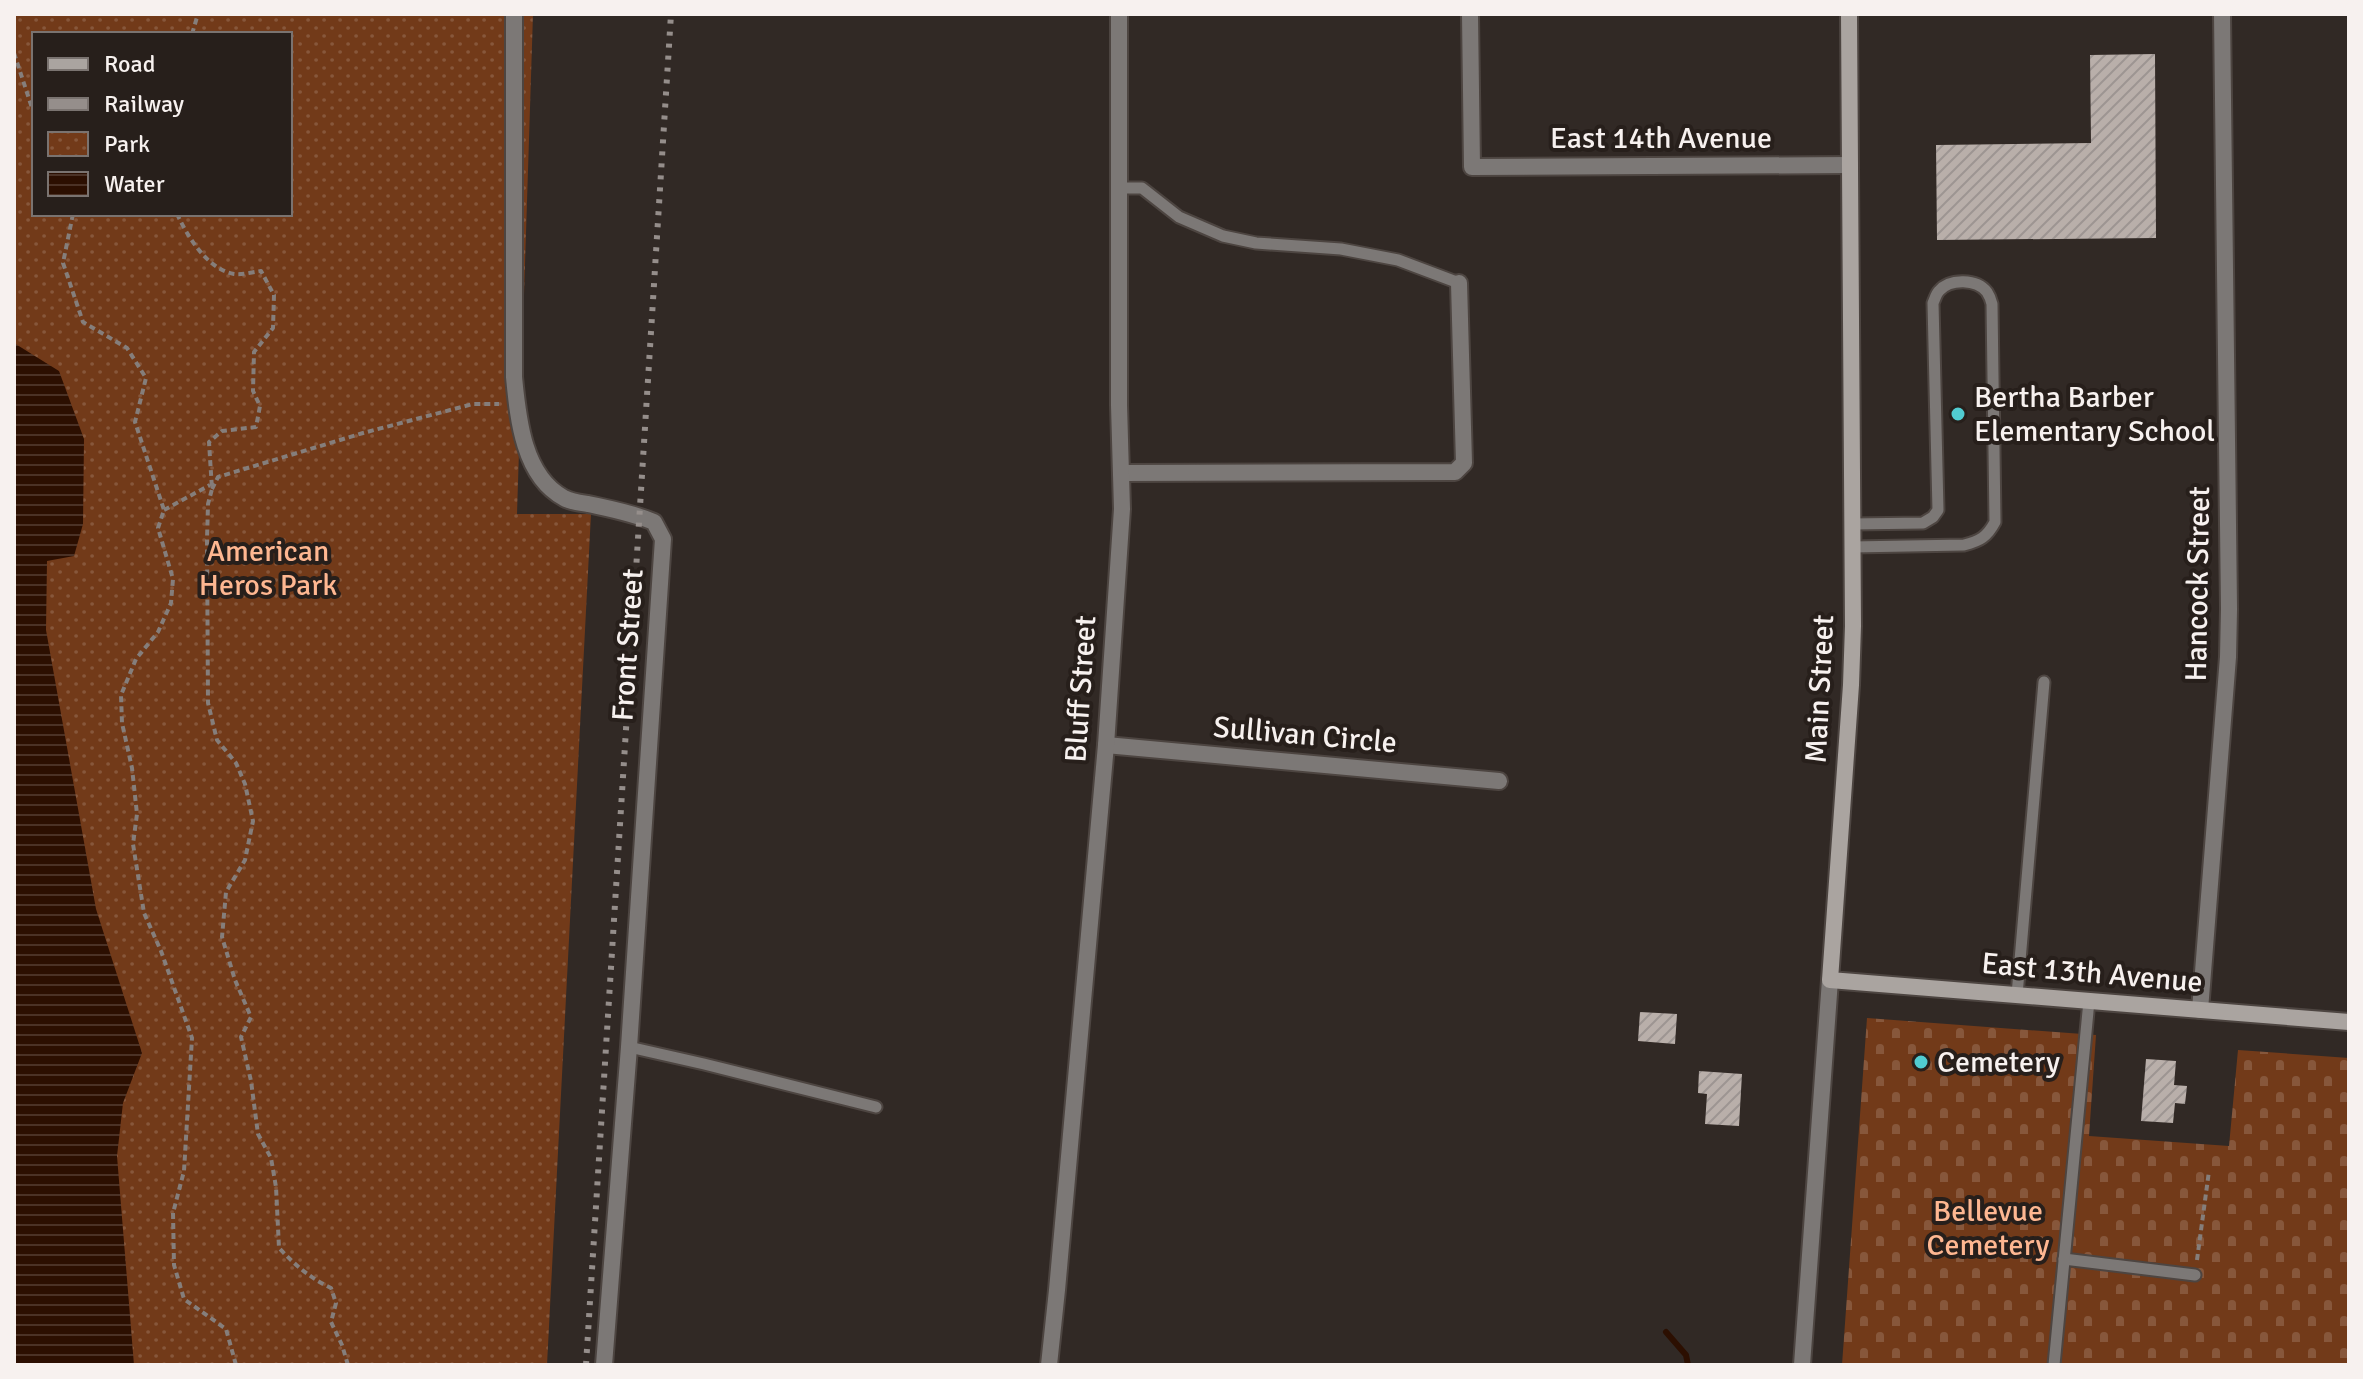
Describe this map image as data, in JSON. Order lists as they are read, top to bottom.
{
  "streets": {
    "street": [
      "East 14th Avenue",
      "Hancock Street",
      "Front Street",
      "Bluff Street",
      "Main Street",
      "Sullivan Circle",
      "East 13th Avenue"
    ]
  },
  "crossings": [
    ["East 14th Avenue", "Main Street"],
    ["Hancock Street", "East 13th Avenue"],
    ["Bluff Street", "Sullivan Circle"],
    ["Main Street", "East 13th Avenue"]
  ],
  "parks": ["American Heros Park", "Bellevue Cemetery"],
  "places": ["Bertha Barber Elementary School", "Cemetery"],
  "legend": [
    "Road",
    "Railway",
    "Park",
    "Water"
  ]
}
